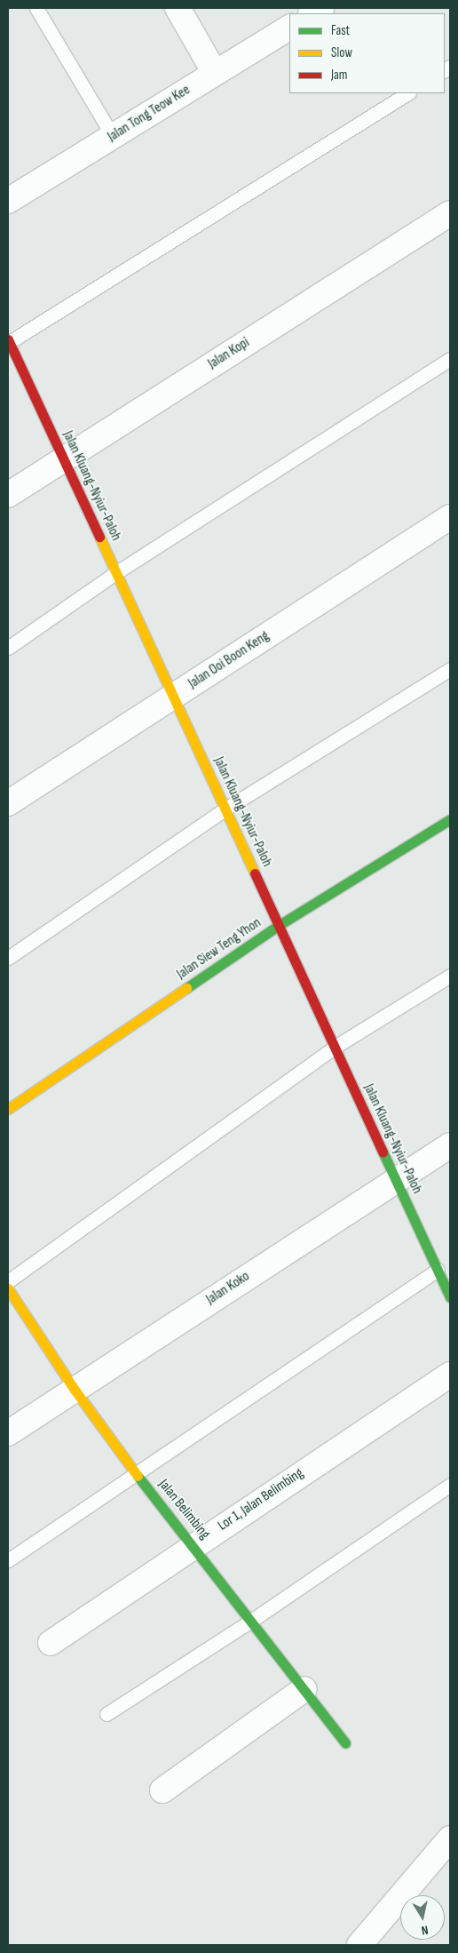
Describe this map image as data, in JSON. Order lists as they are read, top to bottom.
{
  "streets": {
    "street": [
      "Jalan Tong Teow Kee",
      "Jalan Kopi",
      "Jalan Kluang-Nyiur-Paloh",
      "Jalan Ooi Boon Keng",
      "Jalan Siew Teng Yhon",
      "Jalan Koko",
      "Lor 1, Jalan Belimbing",
      "Jalan Belimbing"
    ]
  },
  "crossings": [
    ["Jalan Kopi", "Jalan Kluang-Nyiur-Paloh"],
    ["Jalan Kluang-Nyiur-Paloh", "Jalan Ooi Boon Keng"],
    ["Jalan Kluang-Nyiur-Paloh", "Jalan Siew Teng Yhon"],
    ["Jalan Kluang-Nyiur-Paloh", "Jalan Koko"],
    ["Jalan Koko", "Jalan Belimbing"],
    ["Lor 1, Jalan Belimbing", "Jalan Belimbing"]
  ],
  "legend": ["Fast", "Slow", "Jam"],
  "north": "bottom"
}
